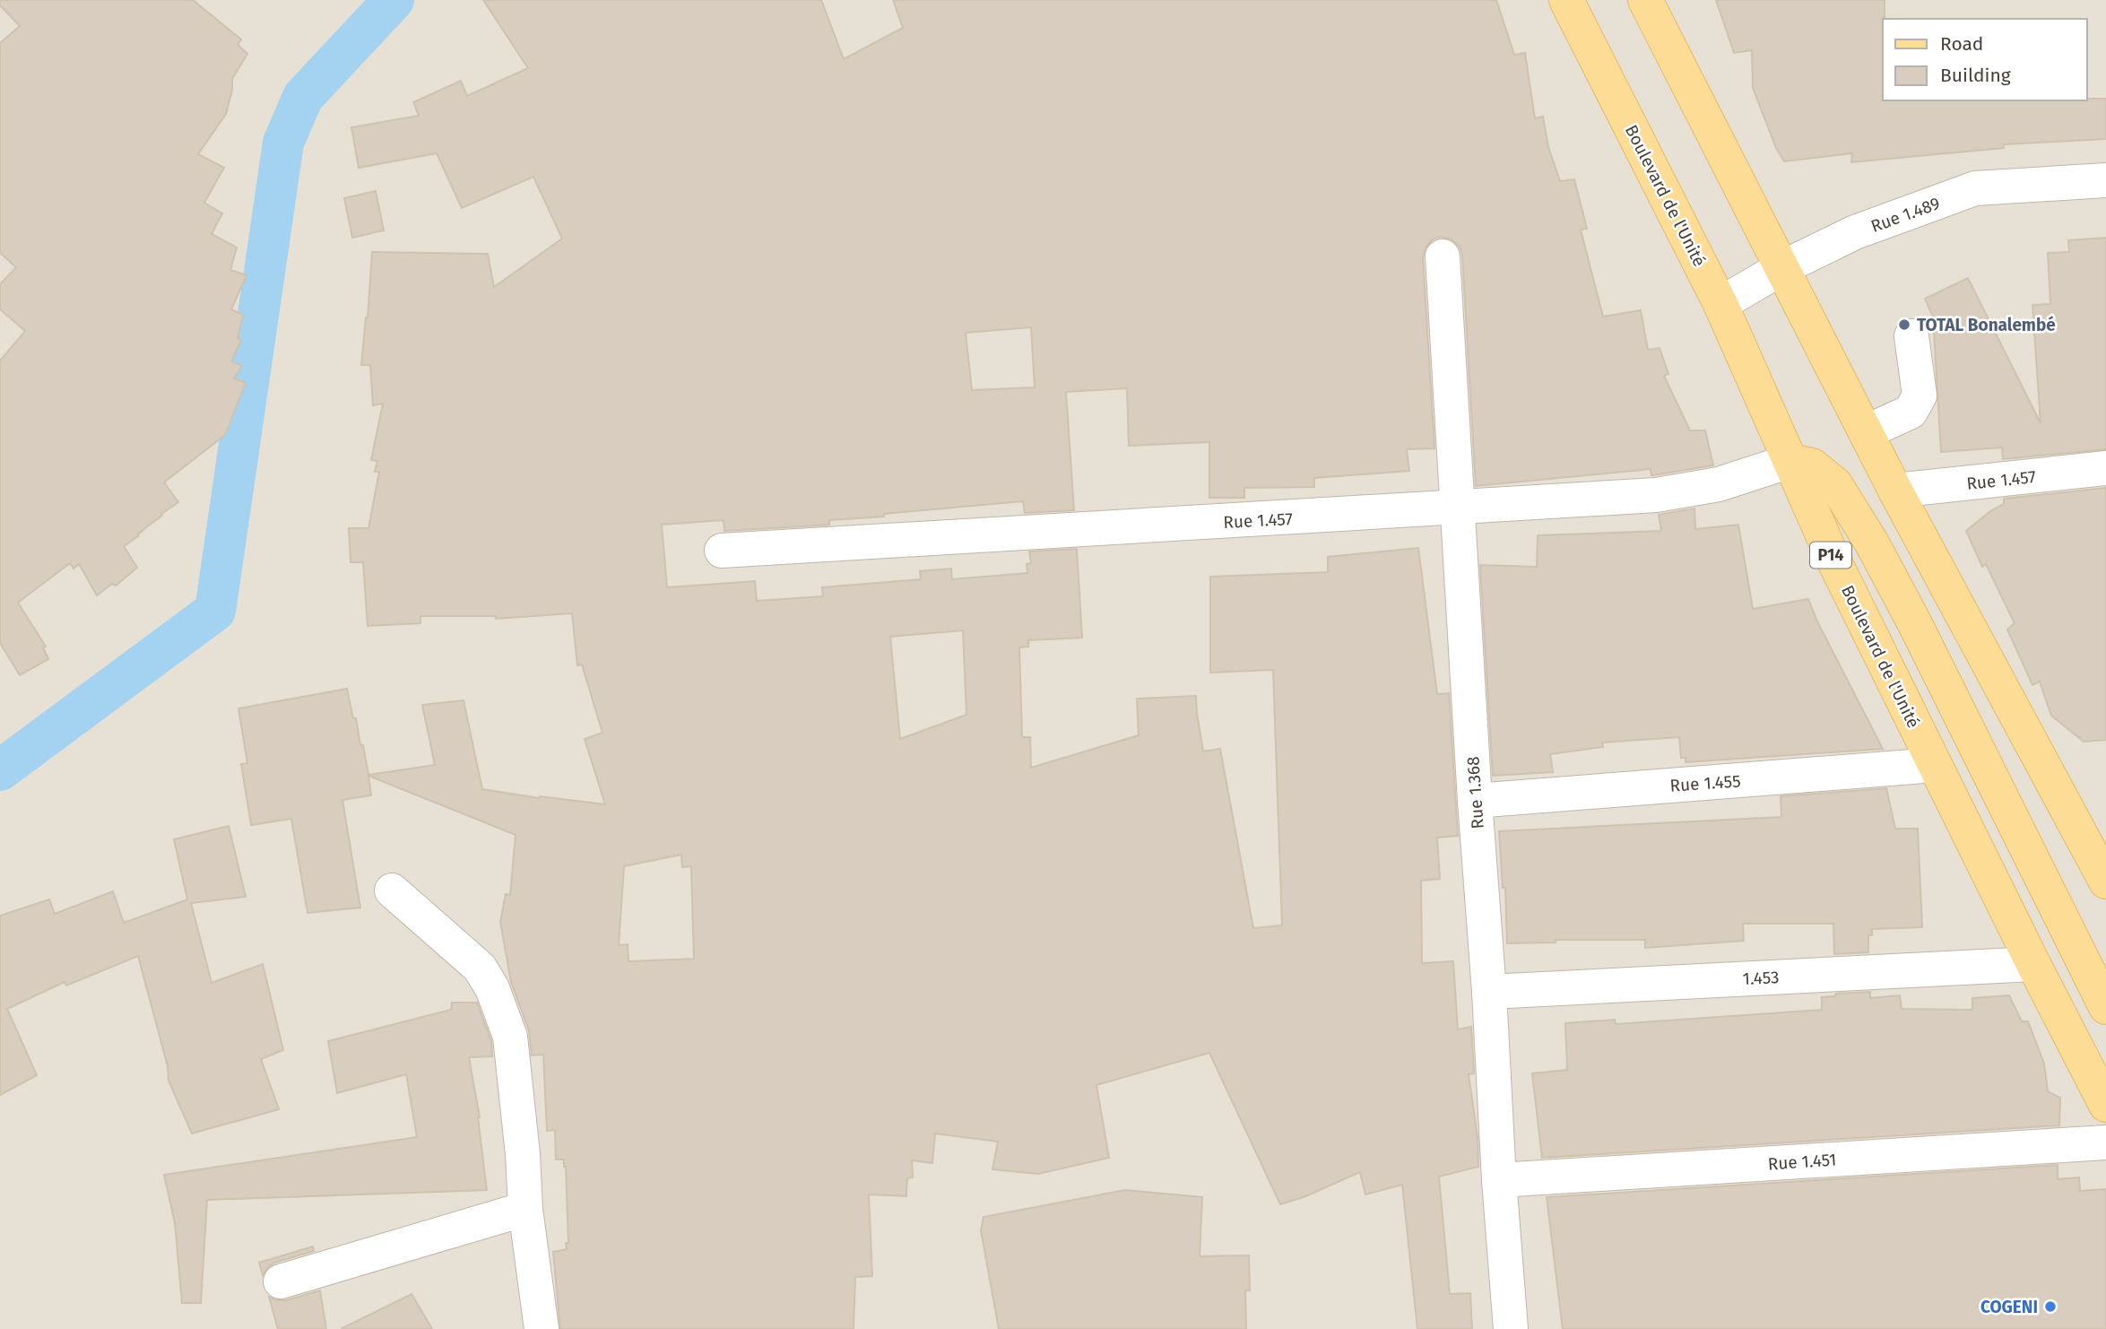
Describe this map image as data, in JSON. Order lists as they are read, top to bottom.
{
  "streets": {
    "main road": ["Boulevard de l'Unité", "P14"],
    "street": [
      "Rue 1.489",
      "Rue 1.457",
      "Rue 1.455",
      "Rue 1.368",
      "1.453",
      "Rue 1.451"
    ]
  },
  "crossings": [
    ["Boulevard de l'Unité", "Rue 1.489"],
    ["Boulevard de l'Unité", "Rue 1.457"],
    ["Boulevard de l'Unité", "Rue 1.455"],
    ["Boulevard de l'Unité", "1.453"],
    ["Rue 1.457", "Rue 1.368"],
    ["Rue 1.455", "Rue 1.368"],
    ["Rue 1.368", "1.453"],
    ["Rue 1.368", "Rue 1.451"]
  ],
  "places": ["TOTAL Bonalembé", "COGENI"],
  "legend": ["Road", "Building"]
}
